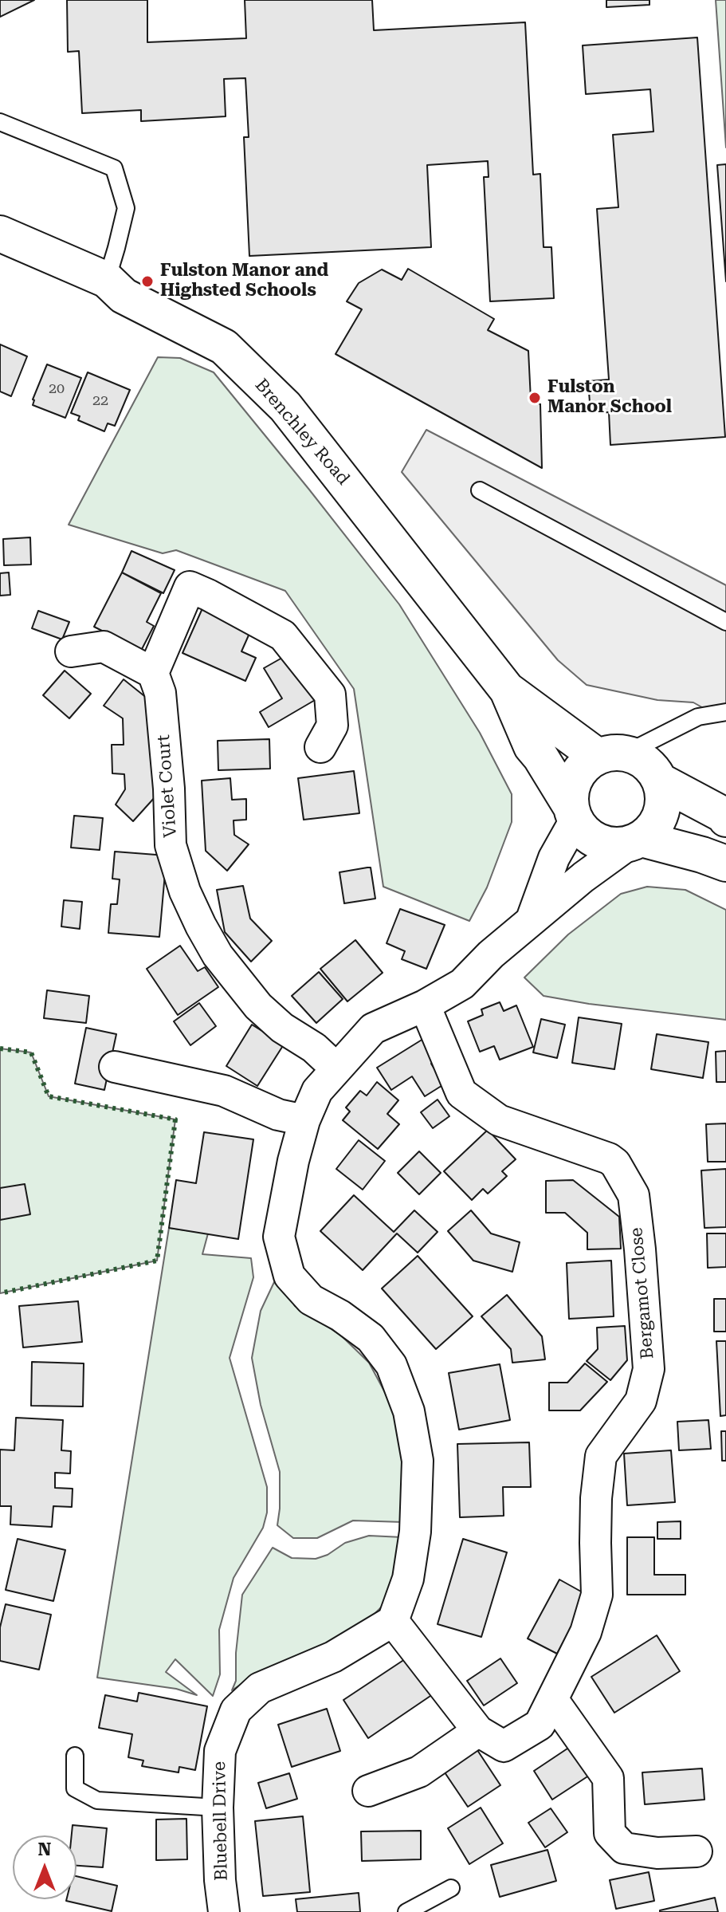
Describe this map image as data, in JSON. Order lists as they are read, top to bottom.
{
  "streets": {
    "street": [
      "Brenchley Road",
      "Violet Court",
      "Bergamot Close",
      "Bluebell Drive"
    ]
  },
  "crossings": [
    ["Bergamot Close", "Bluebell Drive"]
  ],
  "places": ["Fulston Manor and Highsted Schools", "Fulston Manor School"],
  "house_numbers": ["20", "22"],
  "north": "top"
}
